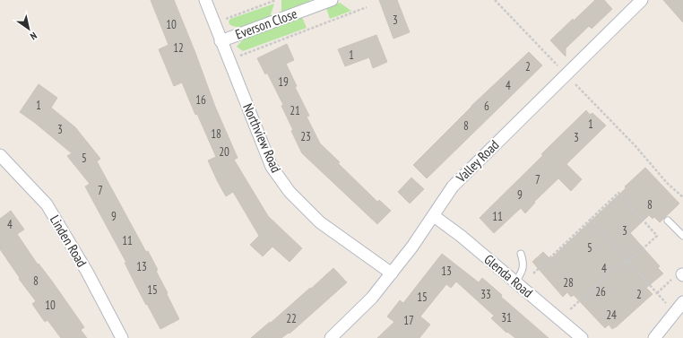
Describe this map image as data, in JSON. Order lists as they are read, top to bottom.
{
  "streets": {
    "street": [
      "Everson Close",
      "Northview Road",
      "Valley Road",
      "Linden Road",
      "Glenda Road"
    ]
  },
  "crossings": [
    ["Everson Close", "Northview Road"],
    ["Northview Road", "Valley Road"],
    ["Valley Road", "Glenda Road"]
  ],
  "house_numbers": [
    "3",
    "10",
    "12",
    "1",
    "2",
    "19",
    "4",
    "16",
    "1",
    "6",
    "21",
    "1",
    "8",
    "3",
    "18",
    "23",
    "3",
    "20",
    "5",
    "7",
    "7",
    "9",
    "8",
    "9",
    "11",
    "4",
    "3",
    "11",
    "5",
    "13",
    "4",
    "13",
    "8",
    "28",
    "15",
    "26",
    "33",
    "2",
    "15",
    "10",
    "24",
    "31",
    "22",
    "17"
  ],
  "north": "bottom right"
}
